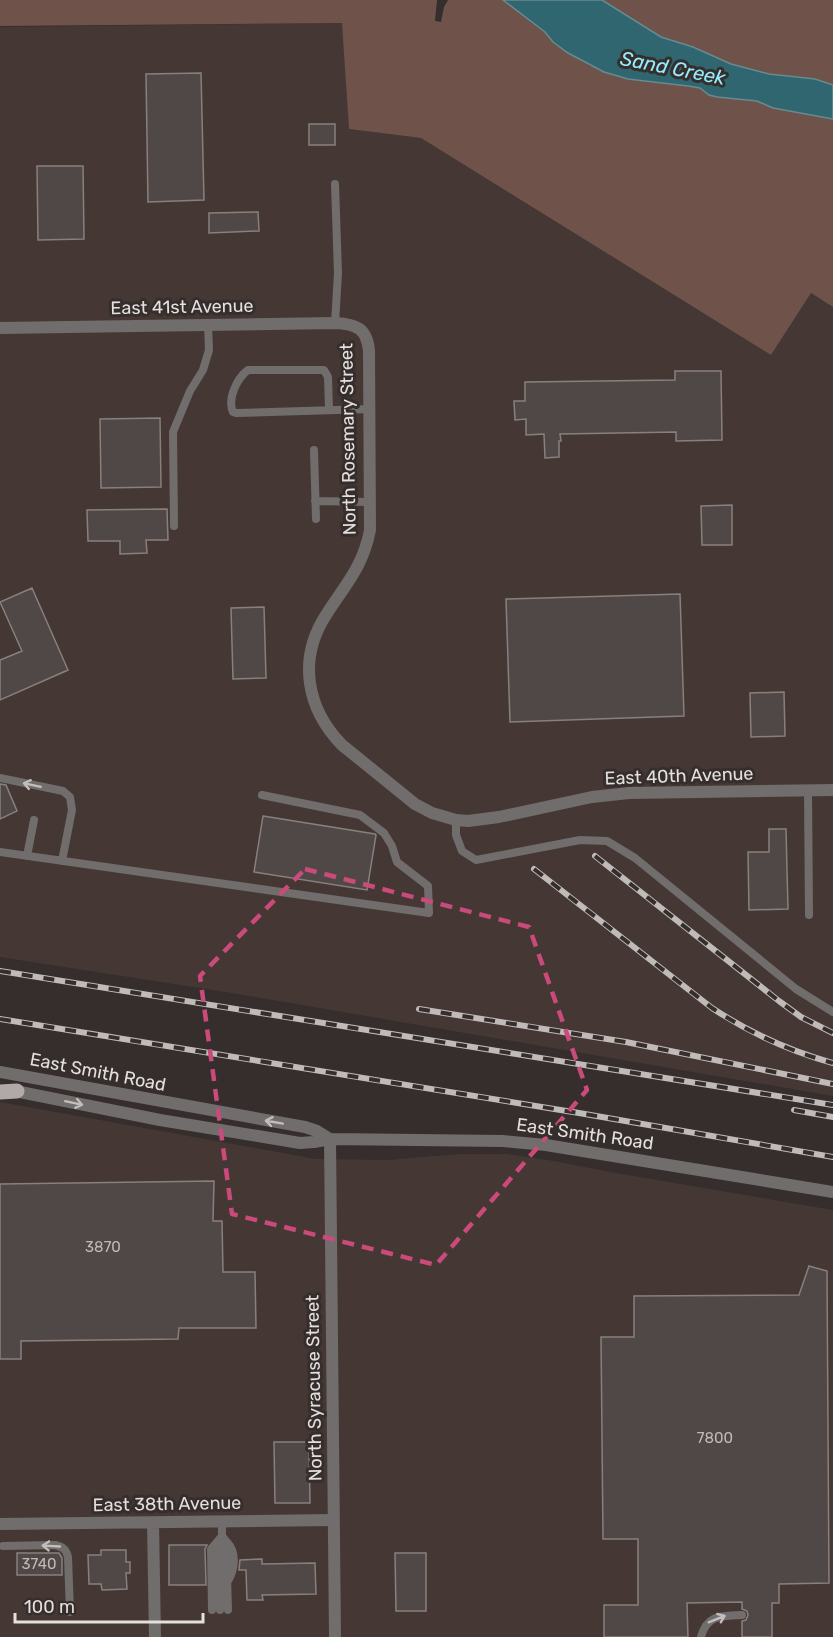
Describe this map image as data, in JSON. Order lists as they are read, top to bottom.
{
  "streets": {
    "street": [
      "East 41st Avenue",
      "North Rosemary Street",
      "East 40th Avenue",
      "East Smith Road",
      "North Syracuse Street",
      "East 38th Avenue"
    ]
  },
  "crossings": [
    ["East 41st Avenue", "North Rosemary Street"],
    ["North Rosemary Street", "East 40th Avenue"],
    ["East Smith Road", "North Syracuse Street"],
    ["North Syracuse Street", "East 38th Avenue"]
  ],
  "water": ["Sand Creek"],
  "house_numbers": ["3870", "7800", "3740"],
  "scale_bar": "100 m"
}
